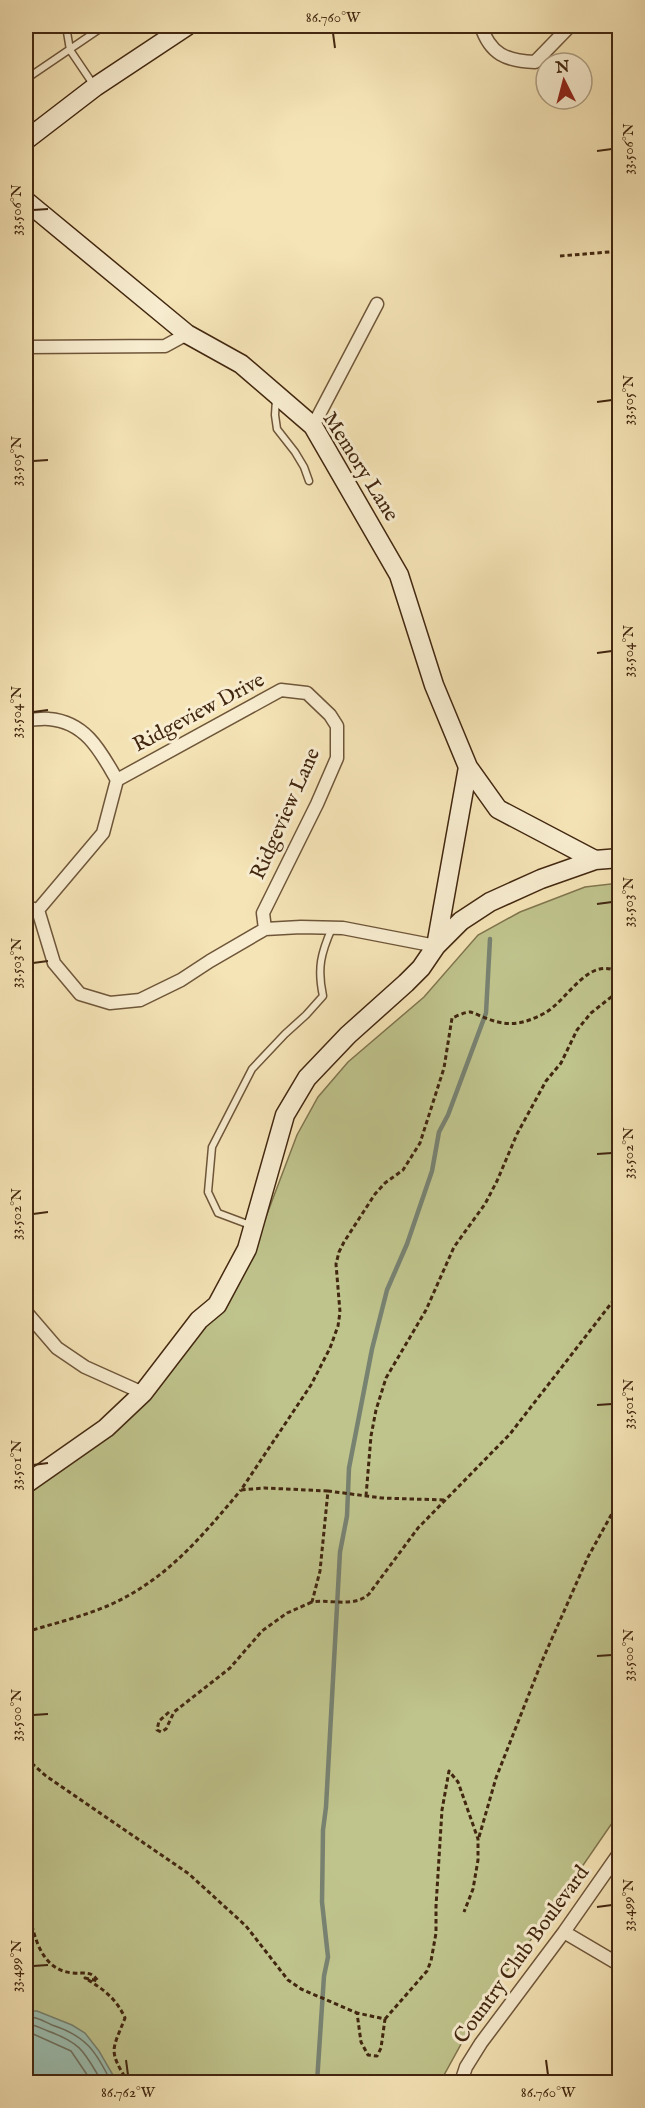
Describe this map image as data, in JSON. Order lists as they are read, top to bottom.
{
  "streets": {
    "street": [
      "Memory Lane",
      "Ridgeview Drive",
      "Ridgeview Lane",
      "Country Club Boulevard"
    ]
  },
  "crossings": [
    ["Ridgeview Drive", "Ridgeview Lane"]
  ],
  "north": "top",
  "coordinates": [
    "86.760°W",
    "33.506°N",
    "33.505°N",
    "33.504°N",
    "33.503°N",
    "33.502°N",
    "33.501°N",
    "33.500°N",
    "33.499°N",
    "86.762°W"
  ]
}
